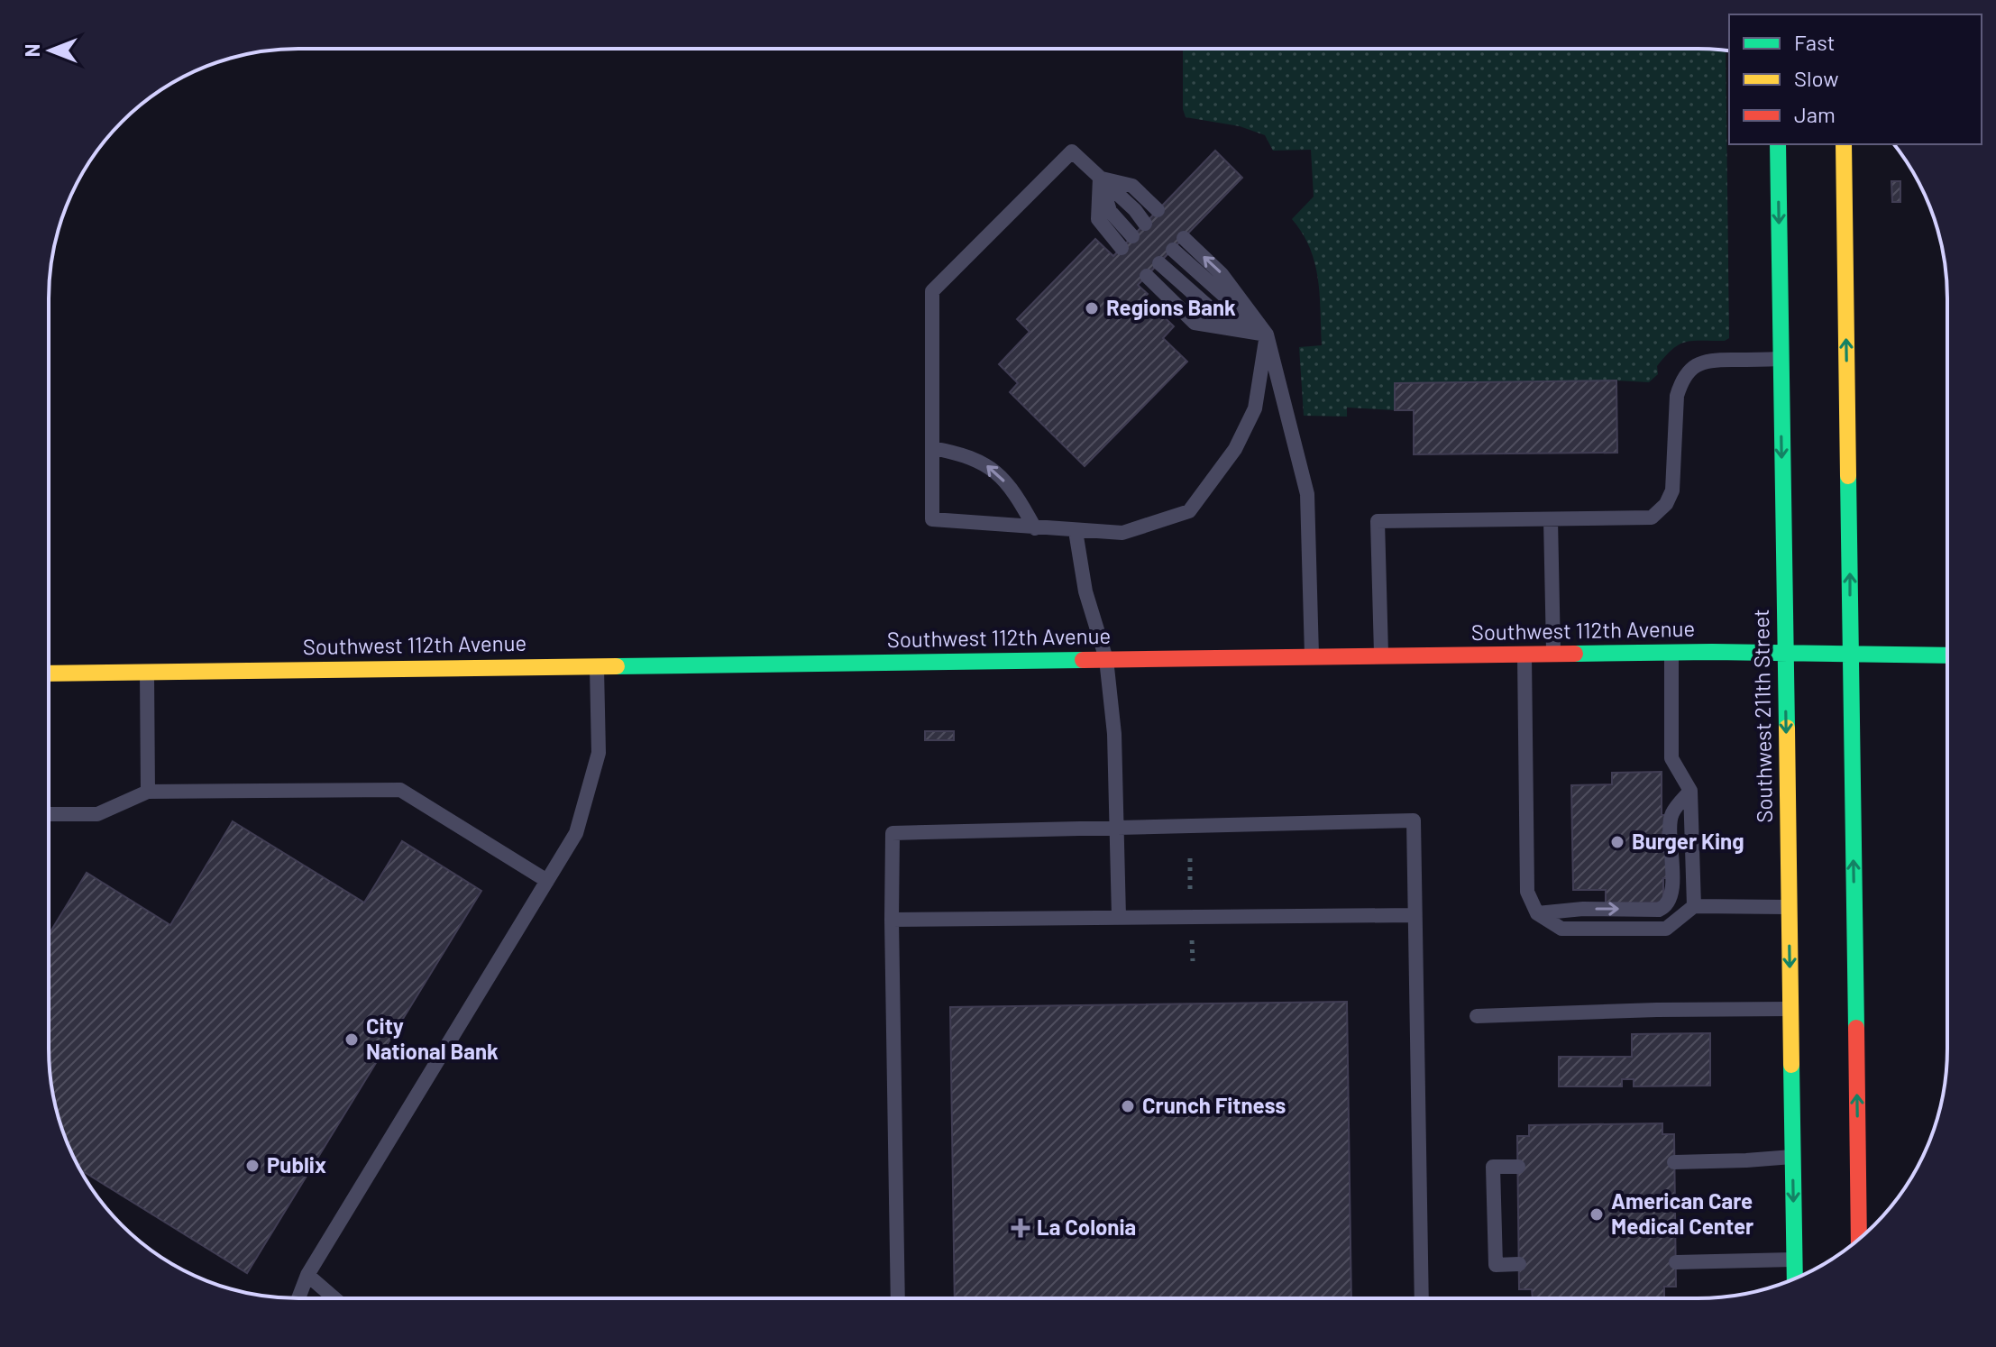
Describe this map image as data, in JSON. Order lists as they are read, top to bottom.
{
  "streets": {
    "main road": ["Southwest 112th Avenue", "Southwest 211th Street"]
  },
  "crossings": [
    ["Southwest 112th Avenue", "Southwest 211th Street"]
  ],
  "places": {
    "other": [
      "Regions Bank",
      "Burger King",
      "City National Bank",
      "Crunch Fitness",
      "Publix",
      "American Care Medical Center"
    ],
    "health": ["La Colonia"]
  },
  "legend": ["Fast", "Slow", "Jam"],
  "north": "left"
}
